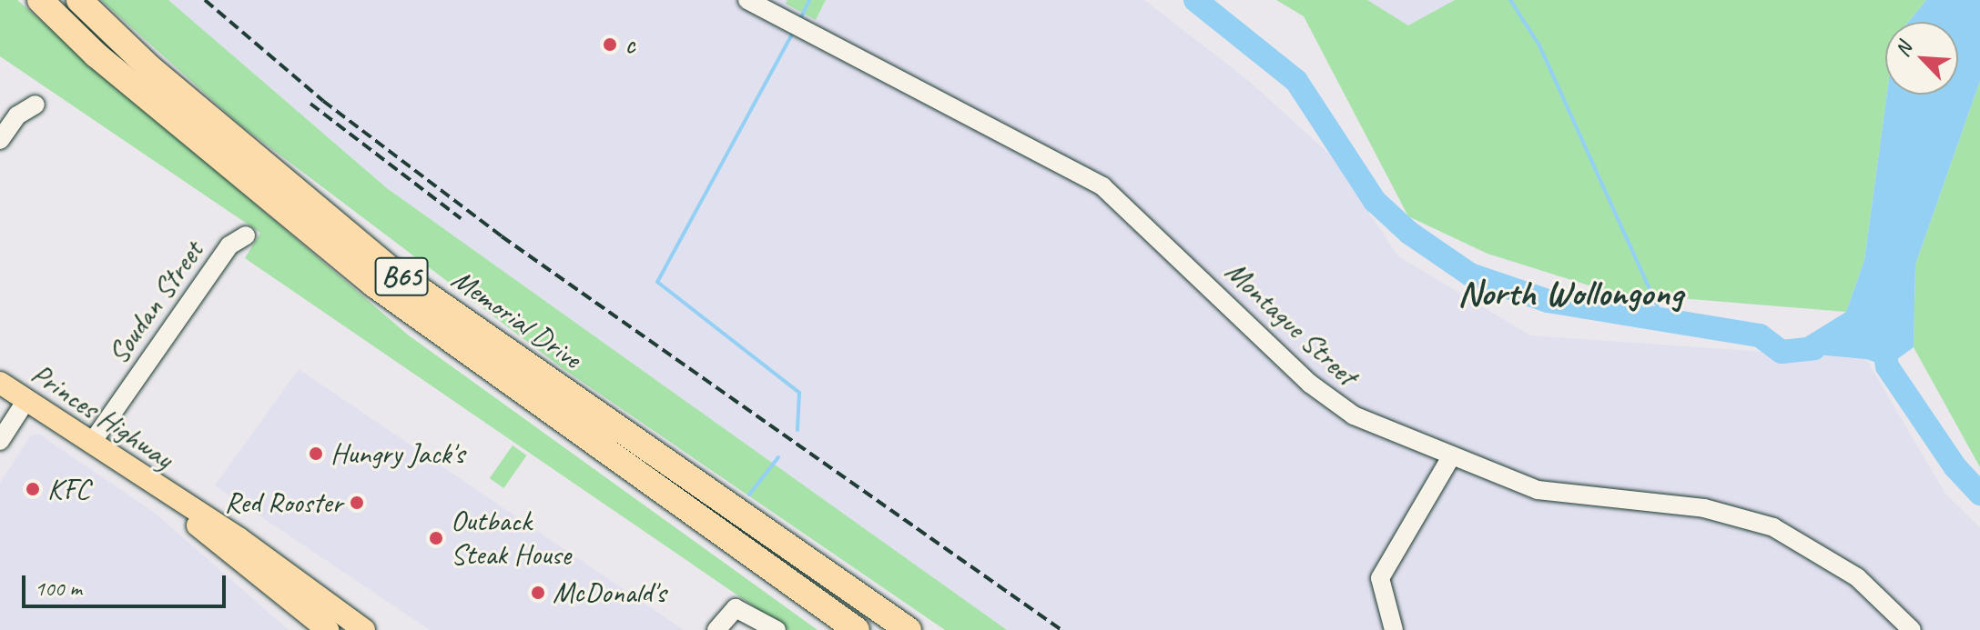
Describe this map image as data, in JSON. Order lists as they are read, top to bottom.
{
  "streets": {
    "highway": ["B65", "Memorial Drive"],
    "main road": ["Princes Highway"],
    "street": ["Soudan Street", "Montague Street"]
  },
  "crossings": [
    ["B65", "Memorial Drive"],
    ["Soudan Street", "Princes Highway"]
  ],
  "districts": ["North Wollongong"],
  "places": [
    "c",
    "Hungry Jack's",
    "KFC",
    "Red Rooster",
    "Outback Steak House",
    "McDonald's"
  ],
  "scale_bar": "100 m",
  "north": "top left"
}
